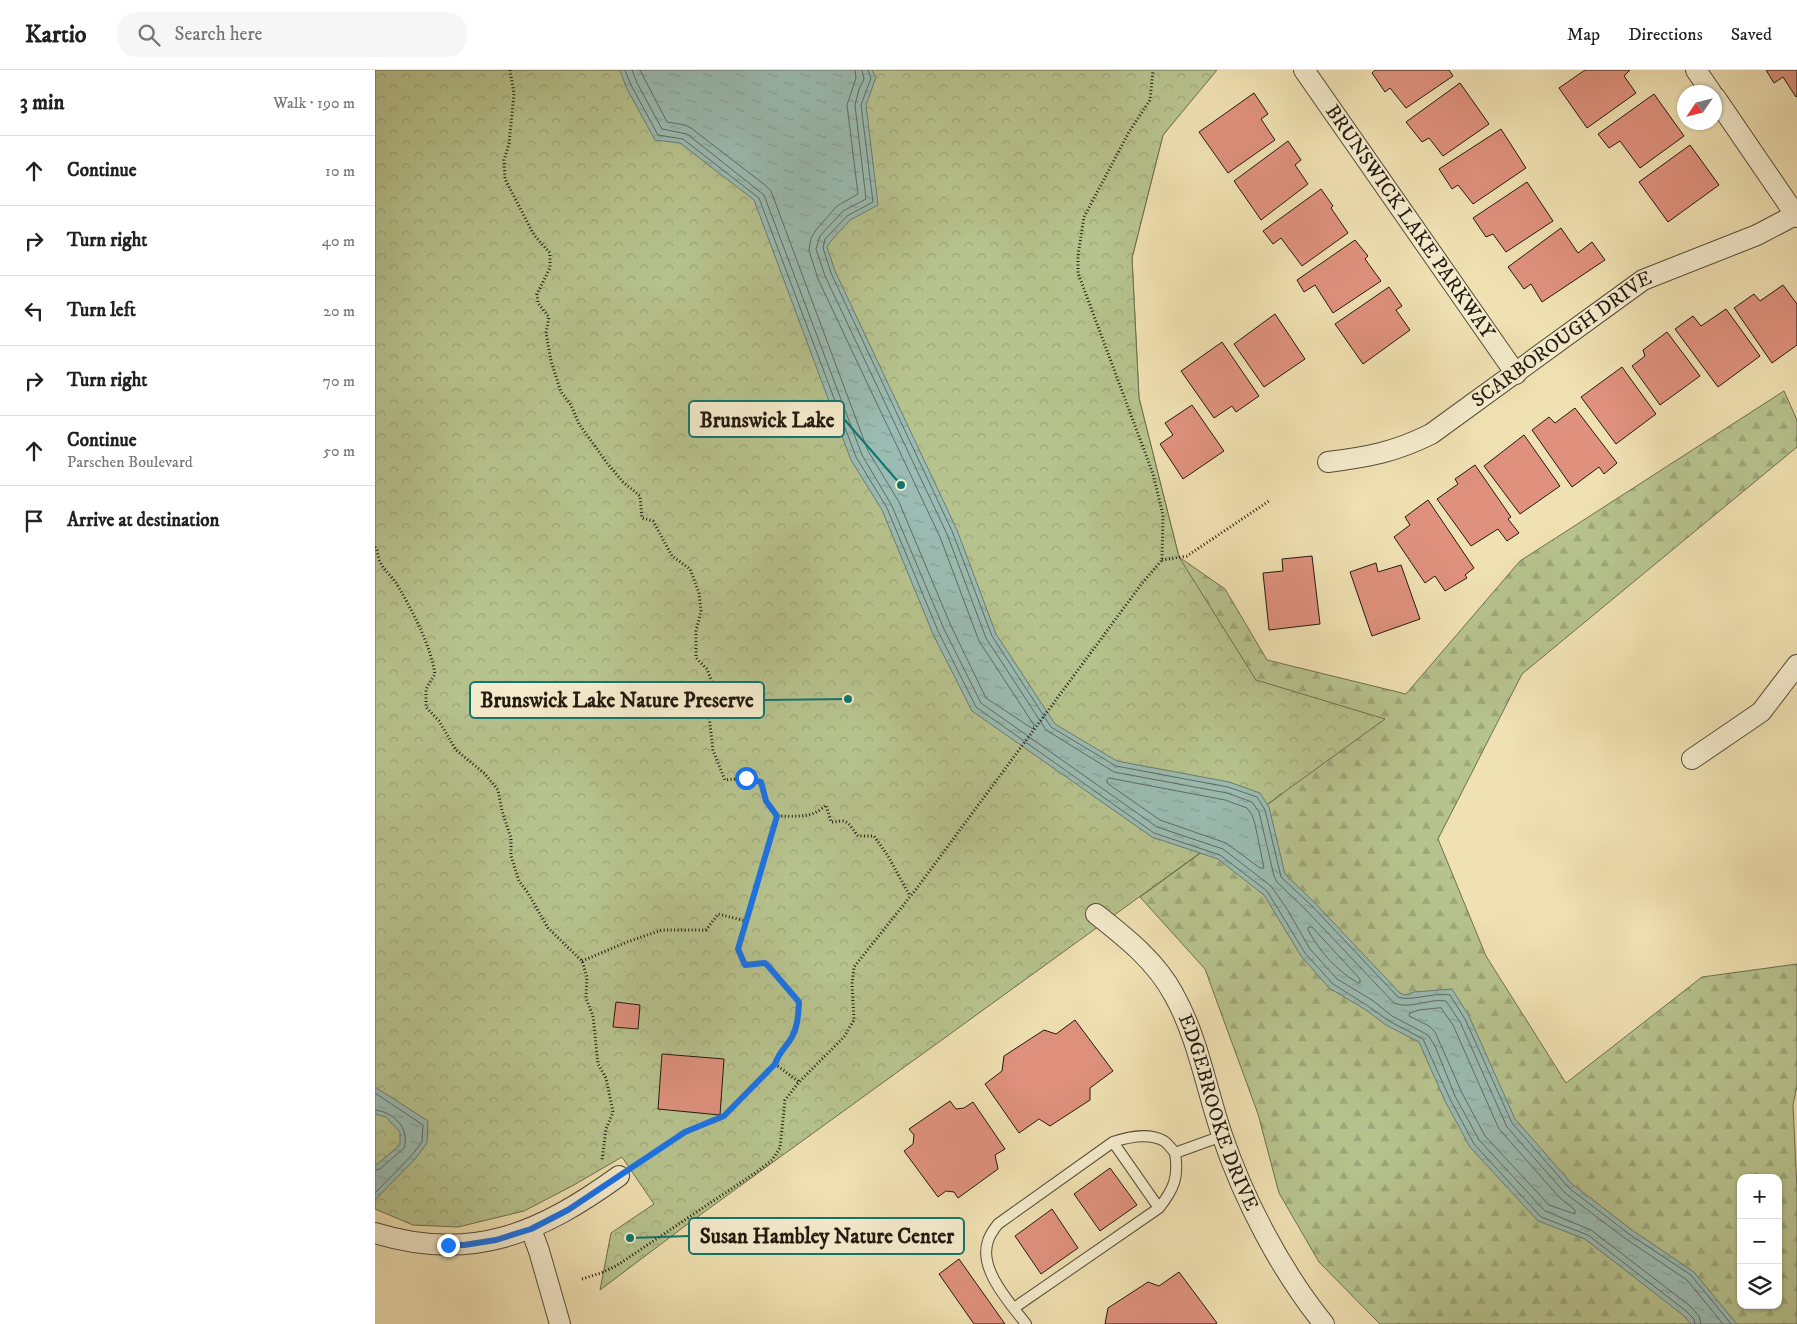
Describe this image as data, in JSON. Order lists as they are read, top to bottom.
{
  "streets": {
    "street": ["BRUNSWICK LAKE PARKWAY", "SCARBOROUGH DRIVE", "EDGEBROOKE DRIVE"]
  },
  "crossings": [
    ["BRUNSWICK LAKE PARKWAY", "SCARBOROUGH DRIVE"]
  ],
  "places": ["Brunswick Lake", "Brunswick Lake Nature Preserve", "Susan Hambley Nature Center"],
  "north": "bottom left",
  "page": {
    "header": "Kartio",
    "search": "Search here",
    "nav": ["Map", "Directions", "Saved"],
    "heading": ["3 min", "Walk · 190 m"],
    "list": [
      ["Continue", "10 m"],
      ["Turn right", "40 m"],
      ["Turn left", "20 m"],
      ["Turn right", "70 m"],
      ["Continue", "Parschen Boulevard", "50 m"],
      "Arrive at destination"
    ],
    "map_buttons": ["+", "−"]
  }
}
